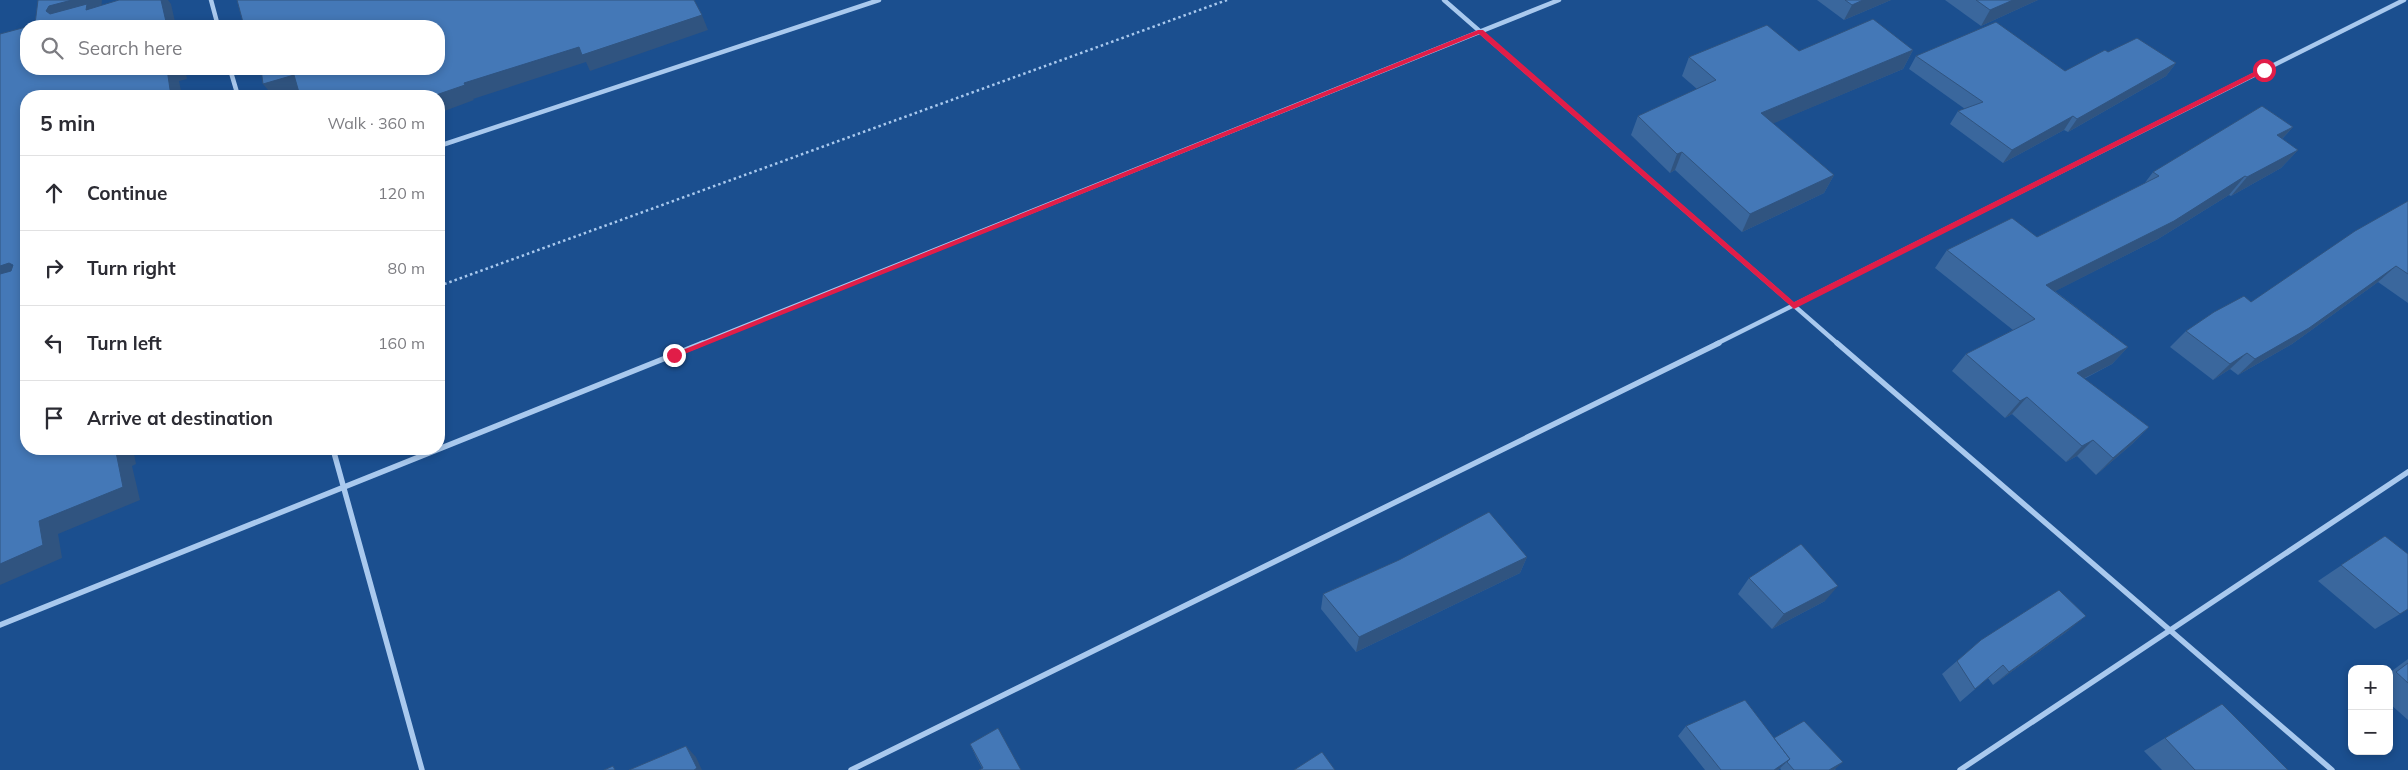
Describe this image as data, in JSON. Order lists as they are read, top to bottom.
{
  "page": {
    "search": "Search here",
    "heading": ["5 min", "Walk · 360 m"],
    "list": [
      ["Continue", "120 m"],
      ["Turn right", "80 m"],
      ["Turn left", "160 m"],
      "Arrive at destination"
    ],
    "map_buttons": ["+", "−"]
  }
}
